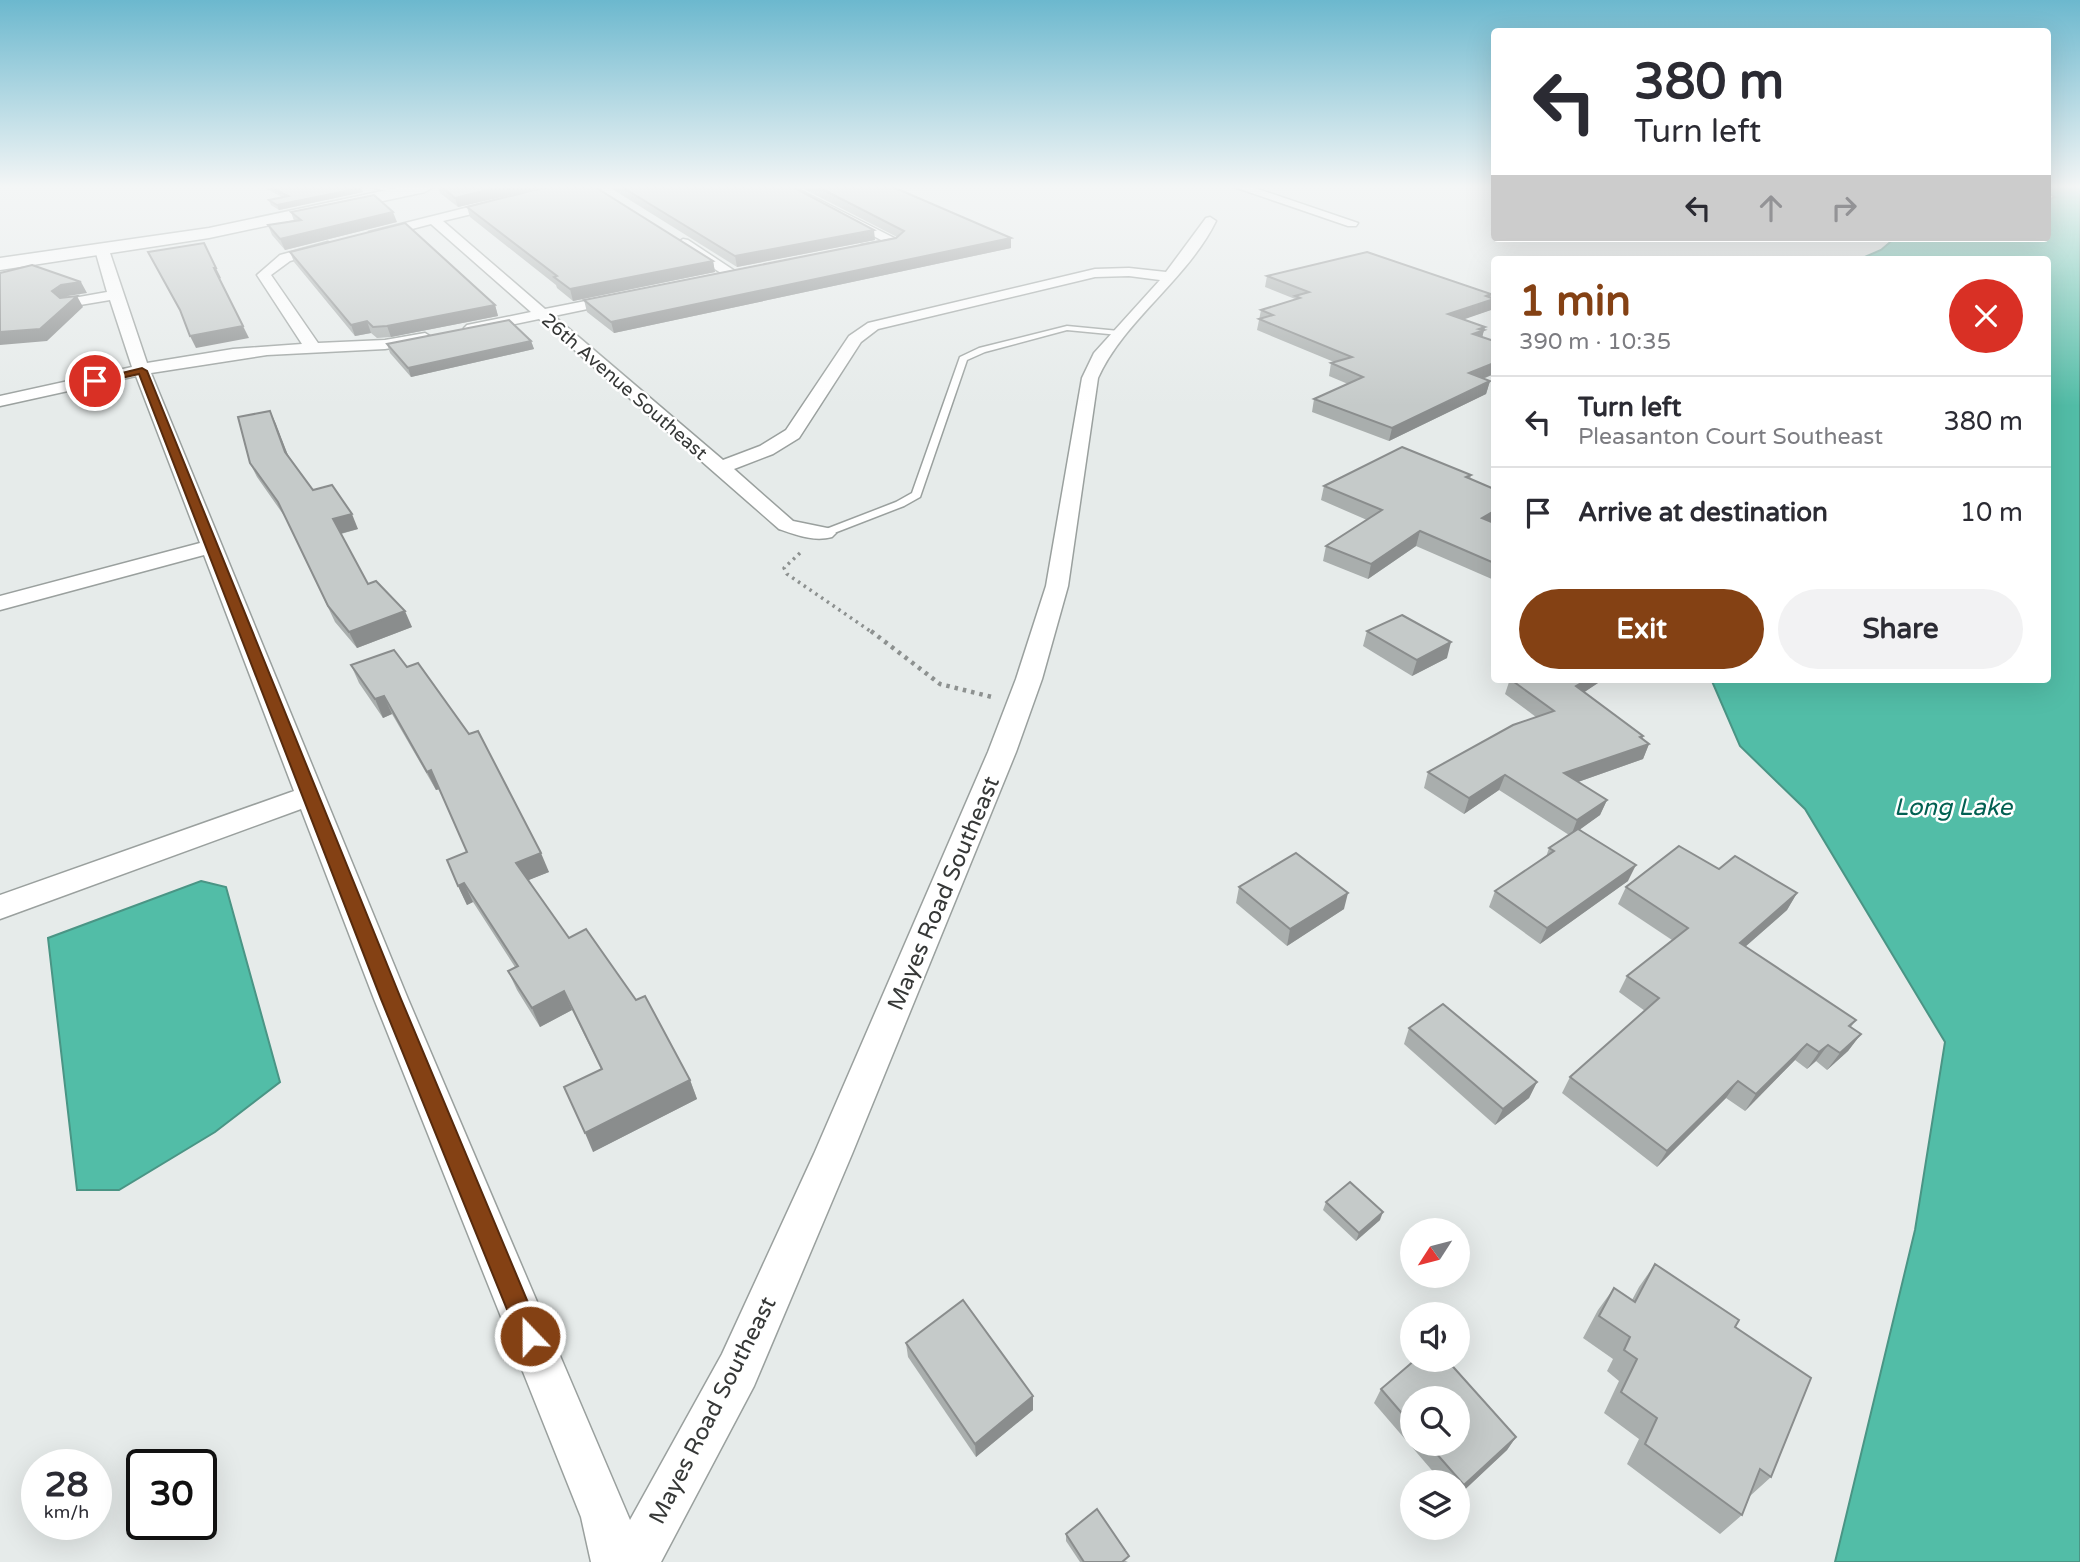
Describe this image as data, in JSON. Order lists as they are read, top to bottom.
{
  "streets": {
    "street": ["26th Avenue Southeast", "Mayes Road Southeast"]
  },
  "water": ["Long Lake"],
  "north": "bottom left",
  "page": {
    "turn": ["380 m", "Turn left"],
    "heading": ["1 min", "390 m · 10:35"],
    "list": [
      {
        "name": "Turn left",
        "note": "Pleasanton Court Southeast",
        "value": "380 m"
      },
      {
        "name": "Arrive at destination",
        "value": "10 m"
      }
    ],
    "buttons": ["Exit", "Share"],
    "speed": "28 km/h",
    "limit": "30"
  }
}
